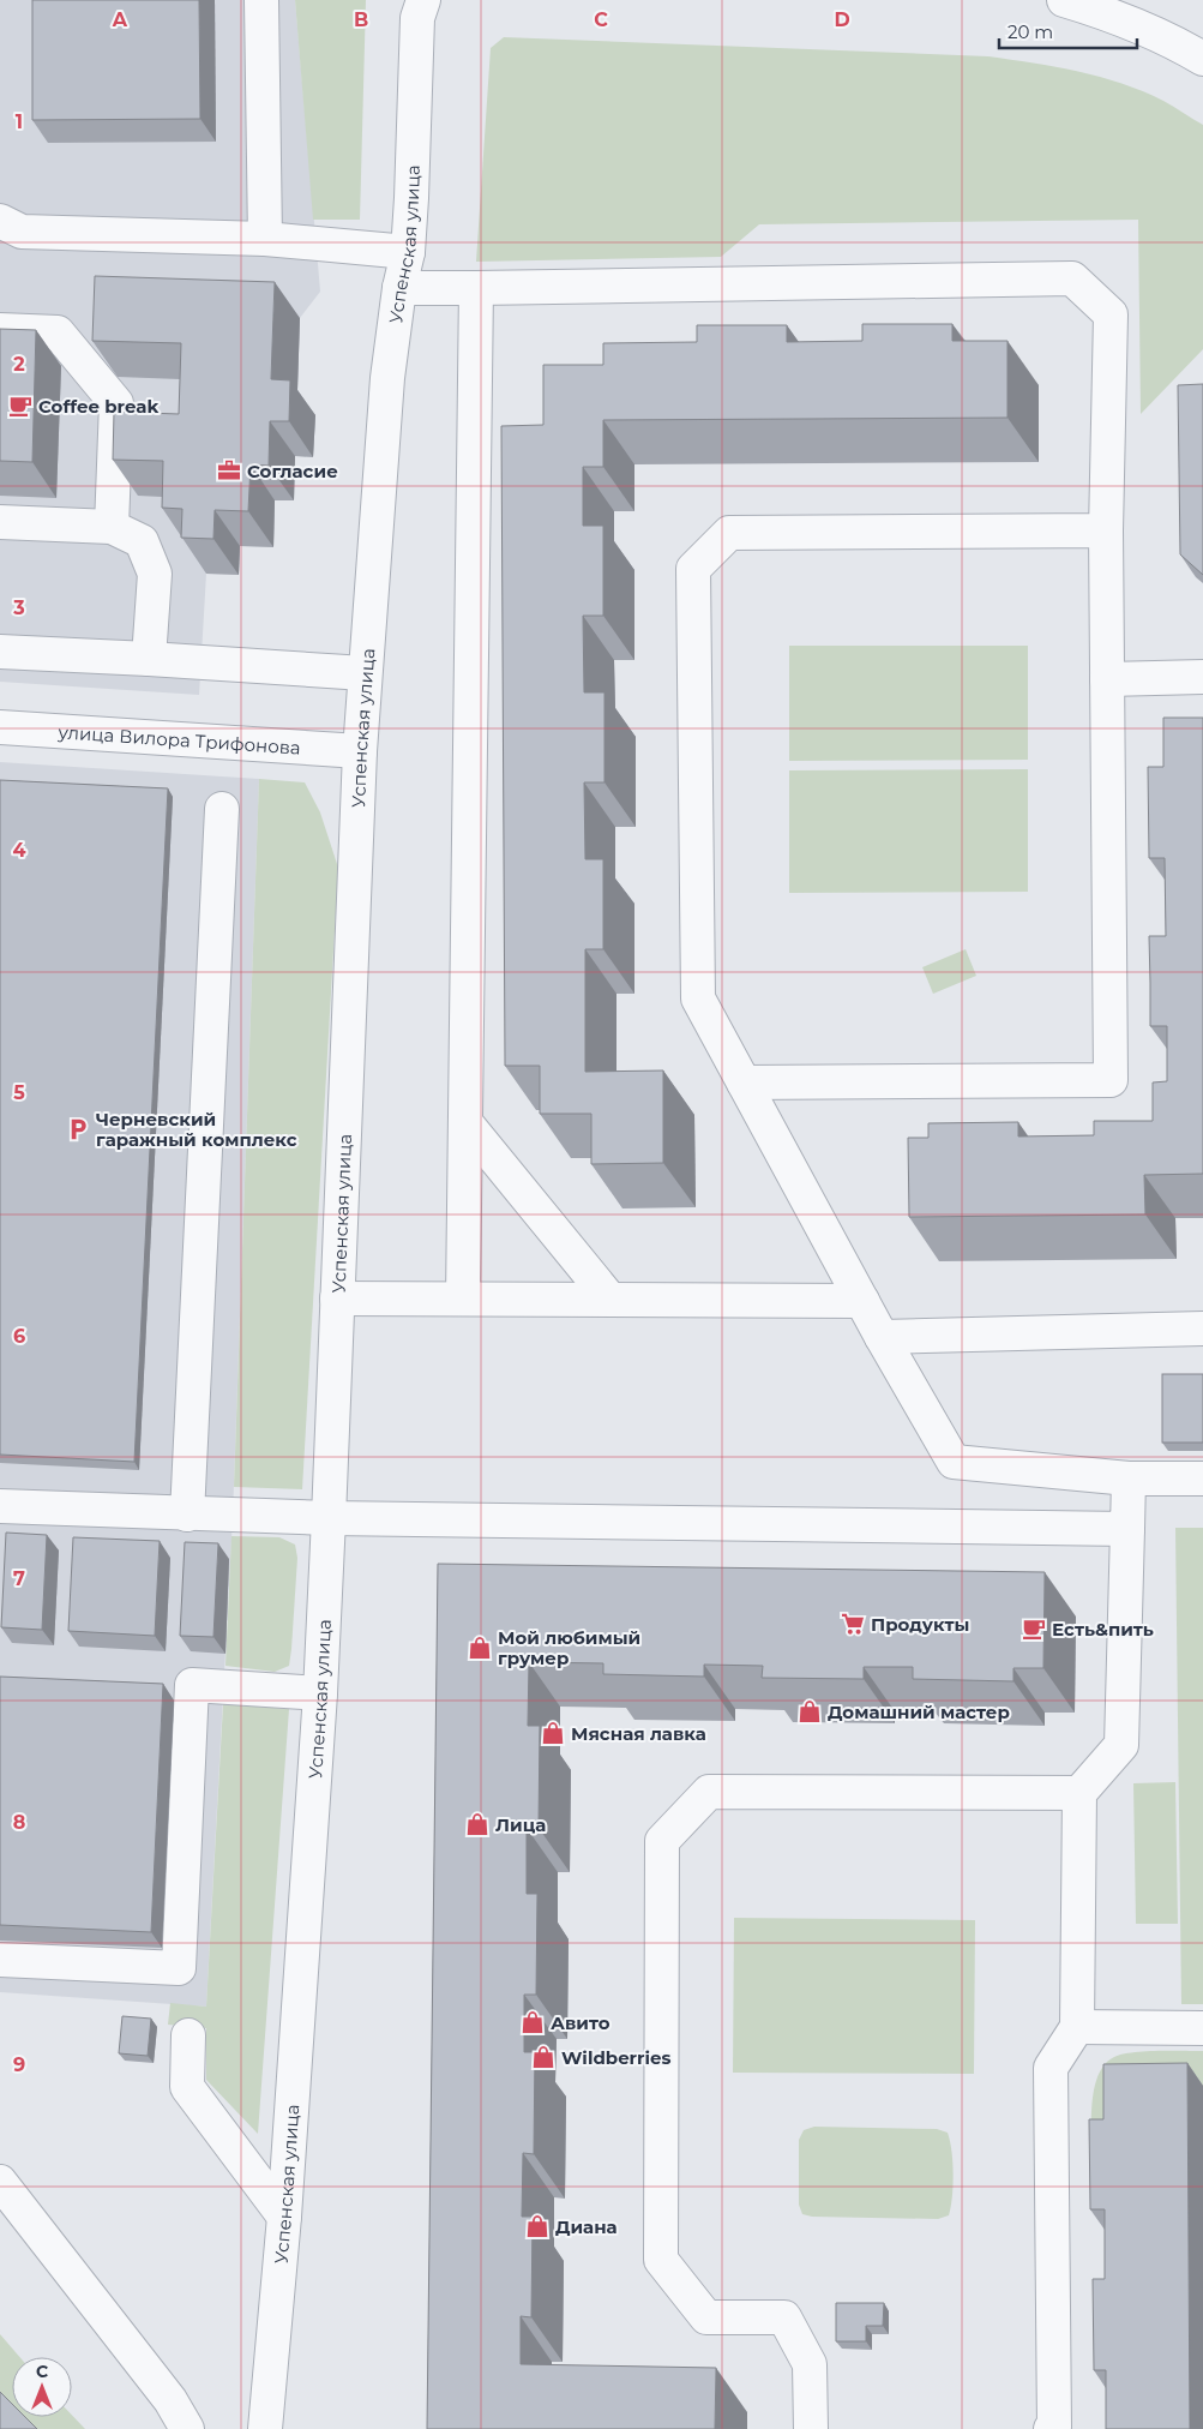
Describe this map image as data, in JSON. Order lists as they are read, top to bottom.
{
  "streets": {
    "street": ["Успенская улица", "улица Вилора Трифонова"]
  },
  "crossings": [
    ["Успенская улица", "улица Вилора Трифонова"]
  ],
  "places": {
    "cafe": ["Coffee break", "Есть&пить"],
    "office": ["Согласие"],
    "parking": ["Черневский гаражный комплекс"],
    "supermarket": ["Продукты"],
    "shop": [
      "Мой любимый грумер",
      "Домашний мастер",
      "Мясная лавка",
      "Лица",
      "Авито",
      "Wildberries",
      "Диана"
    ]
  },
  "scale_bar": "20 m",
  "north": "top",
  "grid": {
    "columns": [
      "A",
      "B",
      "C",
      "D"
    ],
    "rows": [
      "1",
      "2",
      "3",
      "4",
      "5",
      "6",
      "7",
      "8",
      "9"
    ]
  }
}
